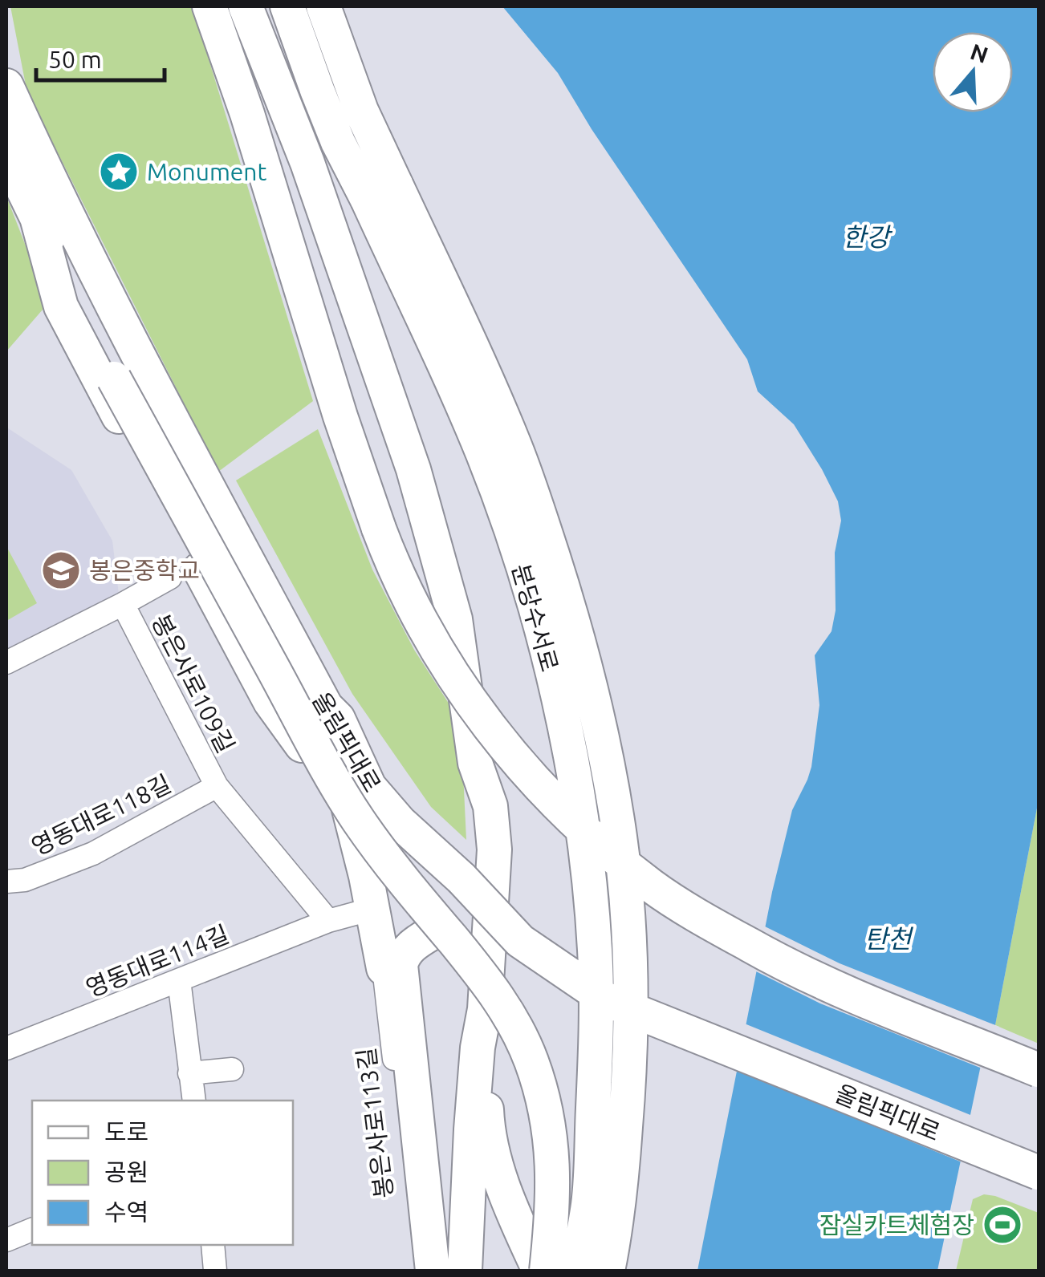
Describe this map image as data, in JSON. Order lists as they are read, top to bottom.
{
  "streets": {
    "highway": ["분당수서로", "올림픽대로"],
    "street": [
      "봉은사로109길",
      "영동대로118길",
      "영동대로114길",
      "봉은사로113길"
    ]
  },
  "crossings": [
    ["봉은사로109길", "영동대로118길"]
  ],
  "water": ["한강", "탄천"],
  "places": {
    "place": ["Monument"],
    "school or university": ["봉은중학교"],
    "sports": ["잠실카트체험장"]
  },
  "legend": ["도로", "공원", "수역"],
  "scale_bar": "50 m",
  "north": "top"
}
